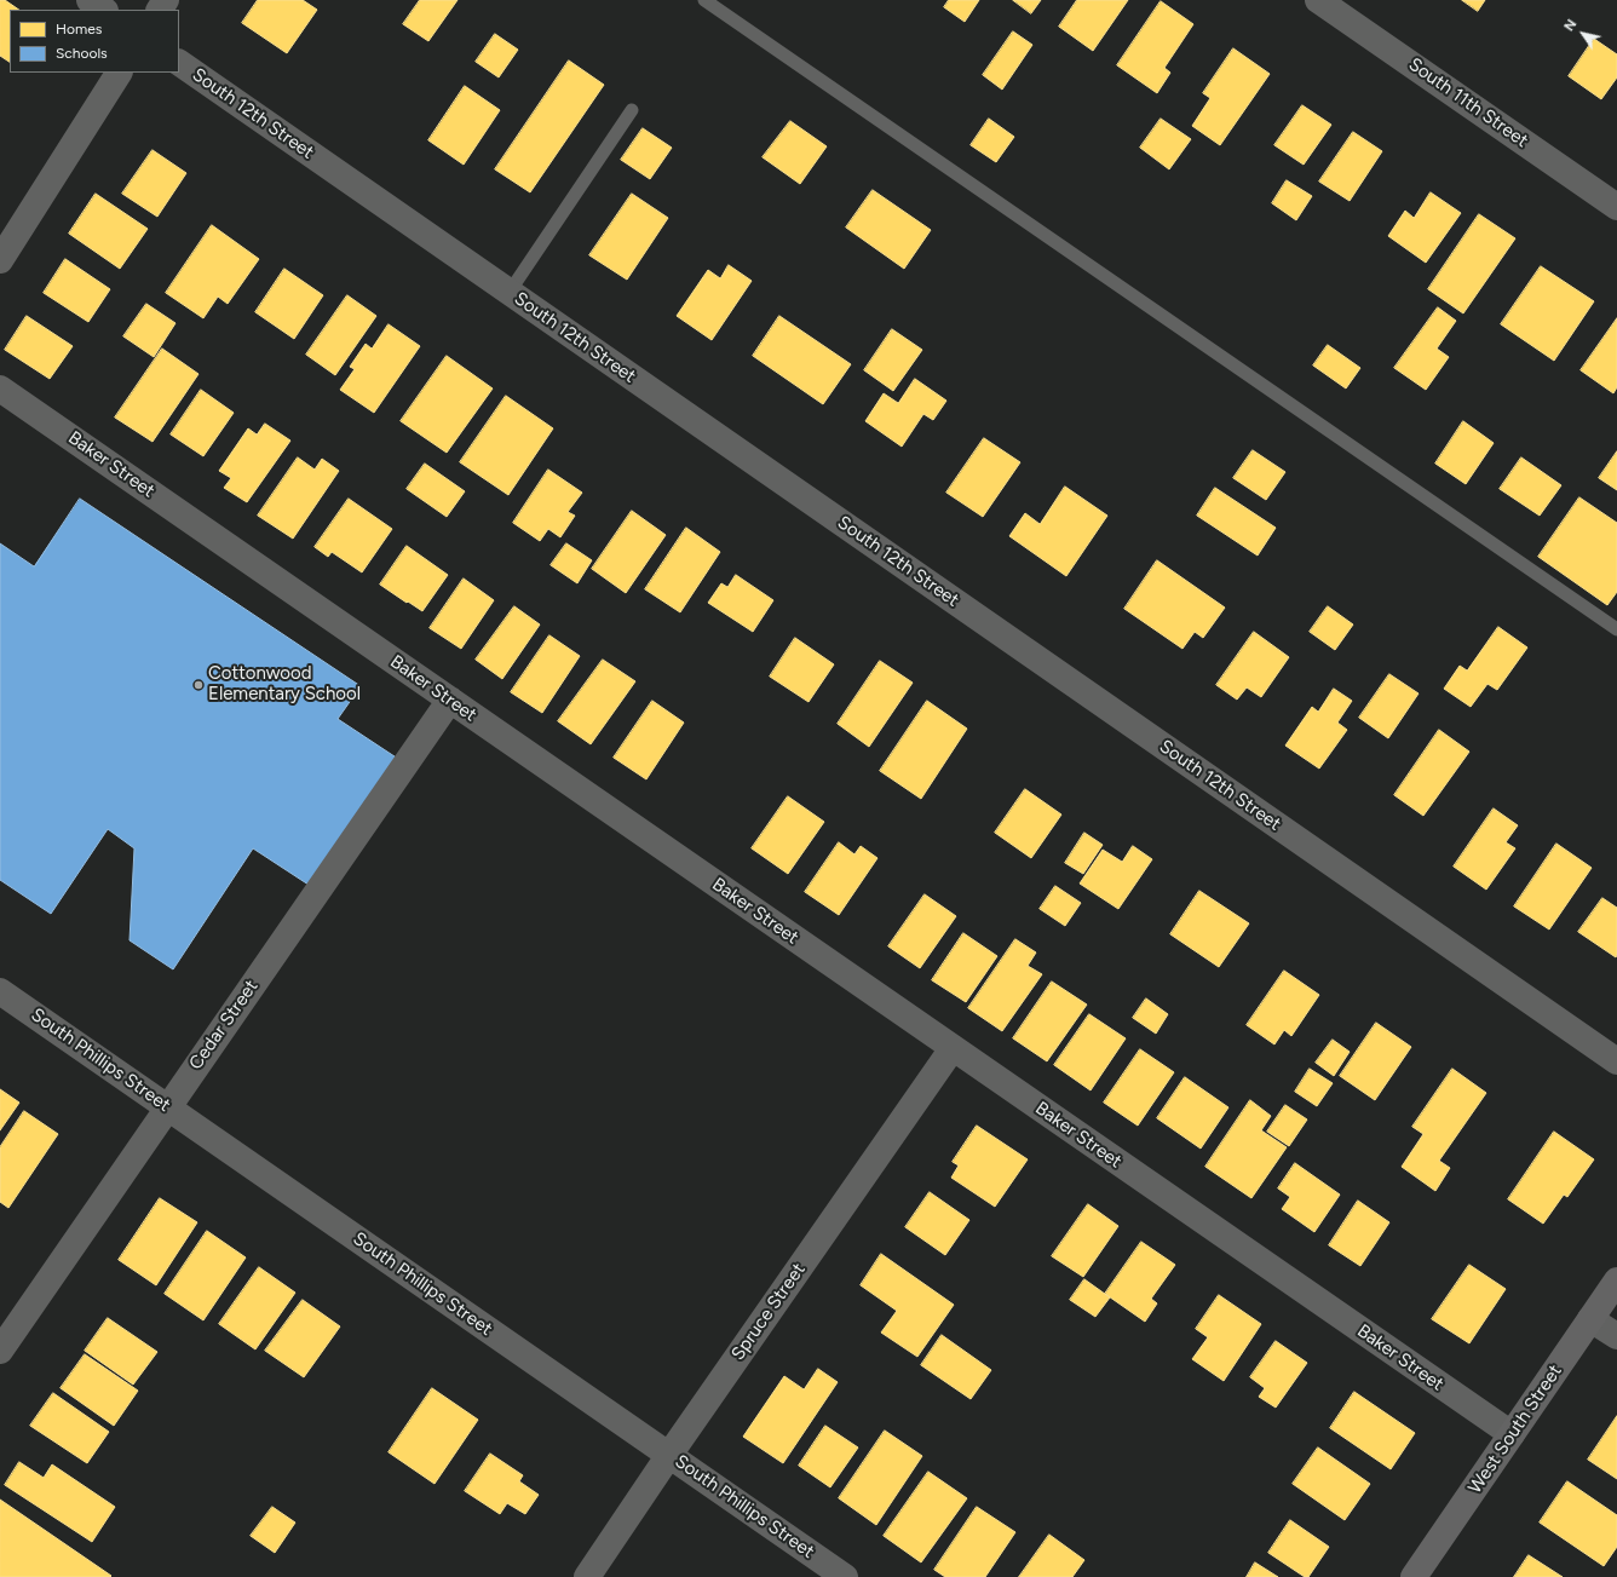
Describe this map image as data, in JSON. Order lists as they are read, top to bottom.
{
  "streets": {
    "street": [
      "South 11th Street",
      "South 12th Street",
      "Baker Street",
      "Cedar Street",
      "South Phillips Street",
      "Spruce Street",
      "West South Street"
    ]
  },
  "crossings": [
    ["Baker Street", "Cedar Street"],
    ["Baker Street", "Spruce Street"],
    ["Baker Street", "West South Street"],
    ["Cedar Street", "South Phillips Street"],
    ["South Phillips Street", "Spruce Street"]
  ],
  "places": ["Cottonwood Elementary School"],
  "legend": ["Homes", "Schools"],
  "north": "top left"
}
